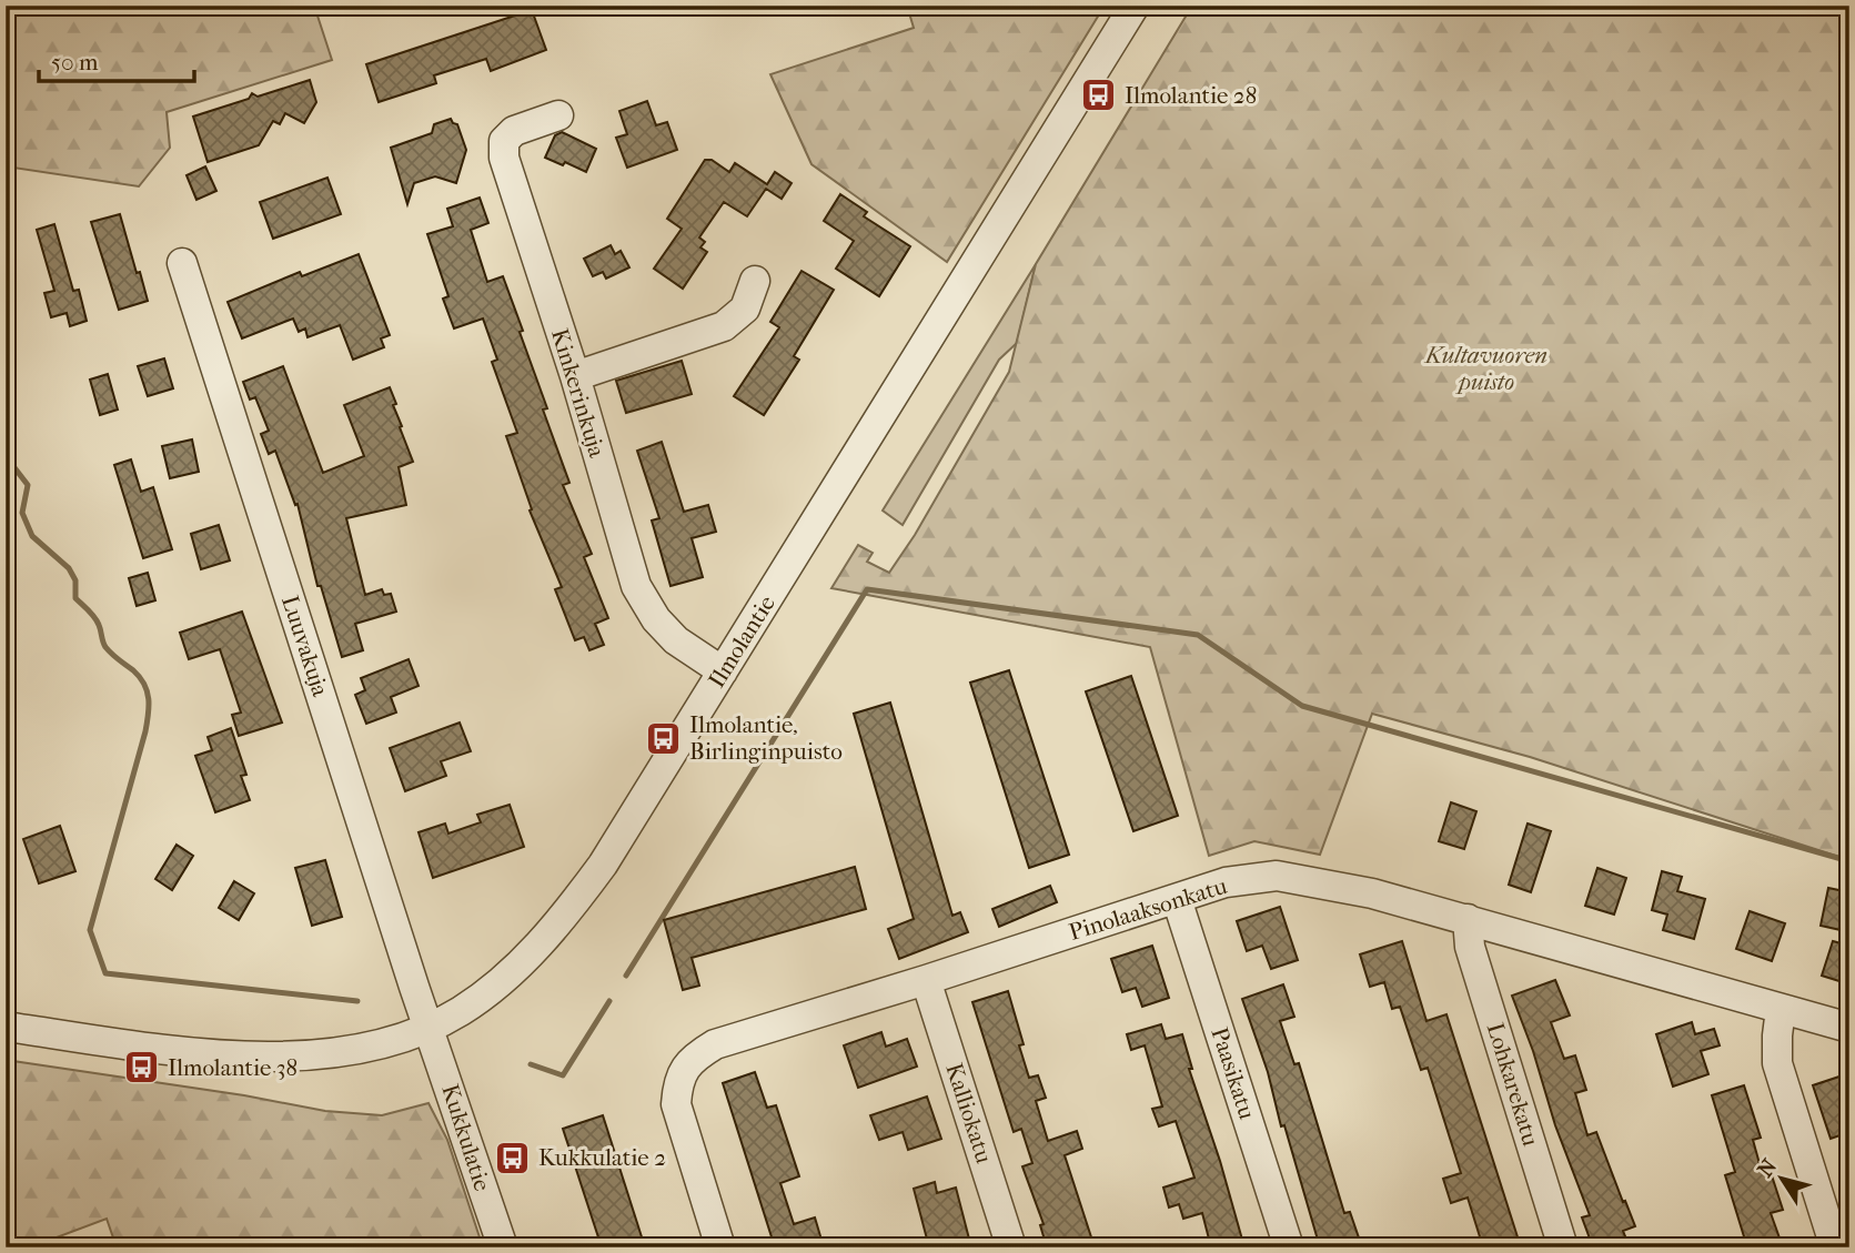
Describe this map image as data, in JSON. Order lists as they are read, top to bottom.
{
  "streets": {
    "street": [
      "Kinkerinkuja",
      "Ilmolantie",
      "Luuvakuja",
      "Pinolaaksonkatu",
      "Paasikatu",
      "Lohkarekatu",
      "Kalliokatu",
      "Kukkulatie"
    ]
  },
  "crossings": [
    ["Kinkerinkuja", "Ilmolantie"],
    ["Ilmolantie", "Luuvakuja"],
    ["Ilmolantie", "Kukkulatie"],
    ["Luuvakuja", "Kukkulatie"],
    ["Pinolaaksonkatu", "Paasikatu"],
    ["Pinolaaksonkatu", "Lohkarekatu"],
    ["Pinolaaksonkatu", "Kalliokatu"]
  ],
  "parks": ["Kultavuoren puisto"],
  "places": {
    "bus stop": [
      "Ilmolantie 28",
      "Ilmolantie, Birlinginpuisto",
      "Ilmolantie 38",
      "Kukkulatie 2"
    ]
  },
  "scale_bar": "50 m",
  "north": "top left"
}
